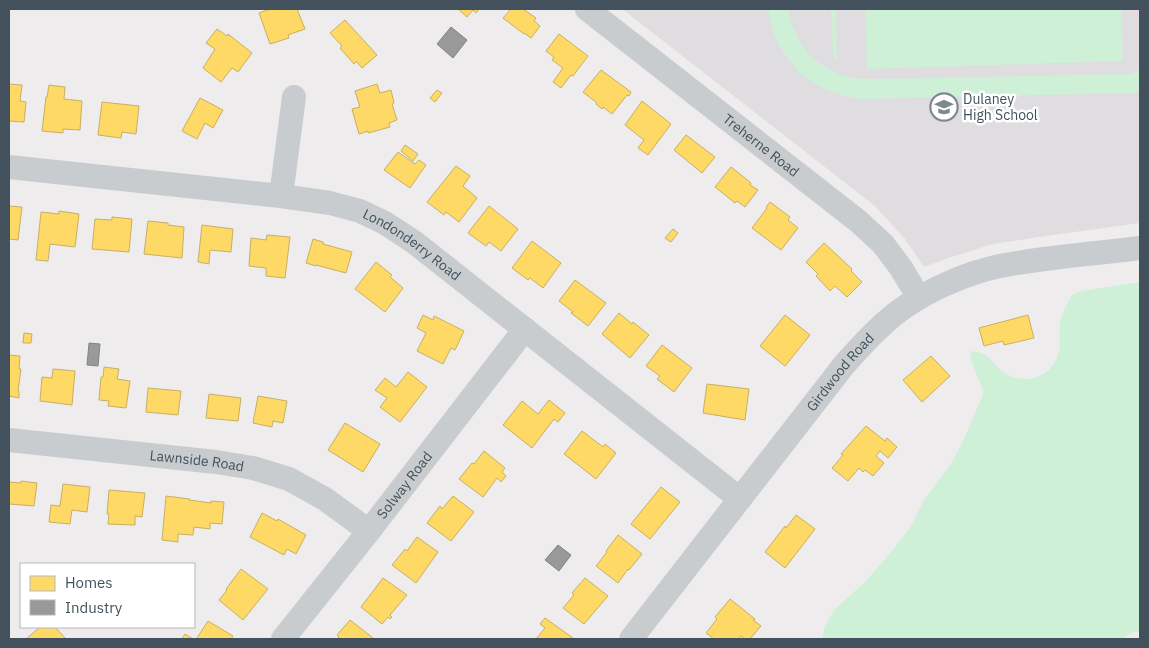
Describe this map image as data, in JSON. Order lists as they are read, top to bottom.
{
  "streets": {
    "street": [
      "Treherne Road",
      "Londonderry Road",
      "Girdwood Road",
      "Lawnside Road",
      "Solway Road"
    ]
  },
  "crossings": [
    ["Treherne Road", "Girdwood Road"],
    ["Londonderry Road", "Girdwood Road"],
    ["Londonderry Road", "Solway Road"],
    ["Lawnside Road", "Solway Road"]
  ],
  "places": {
    "school or university": ["Dulaney High School"]
  },
  "legend": ["Homes", "Industry"]
}
